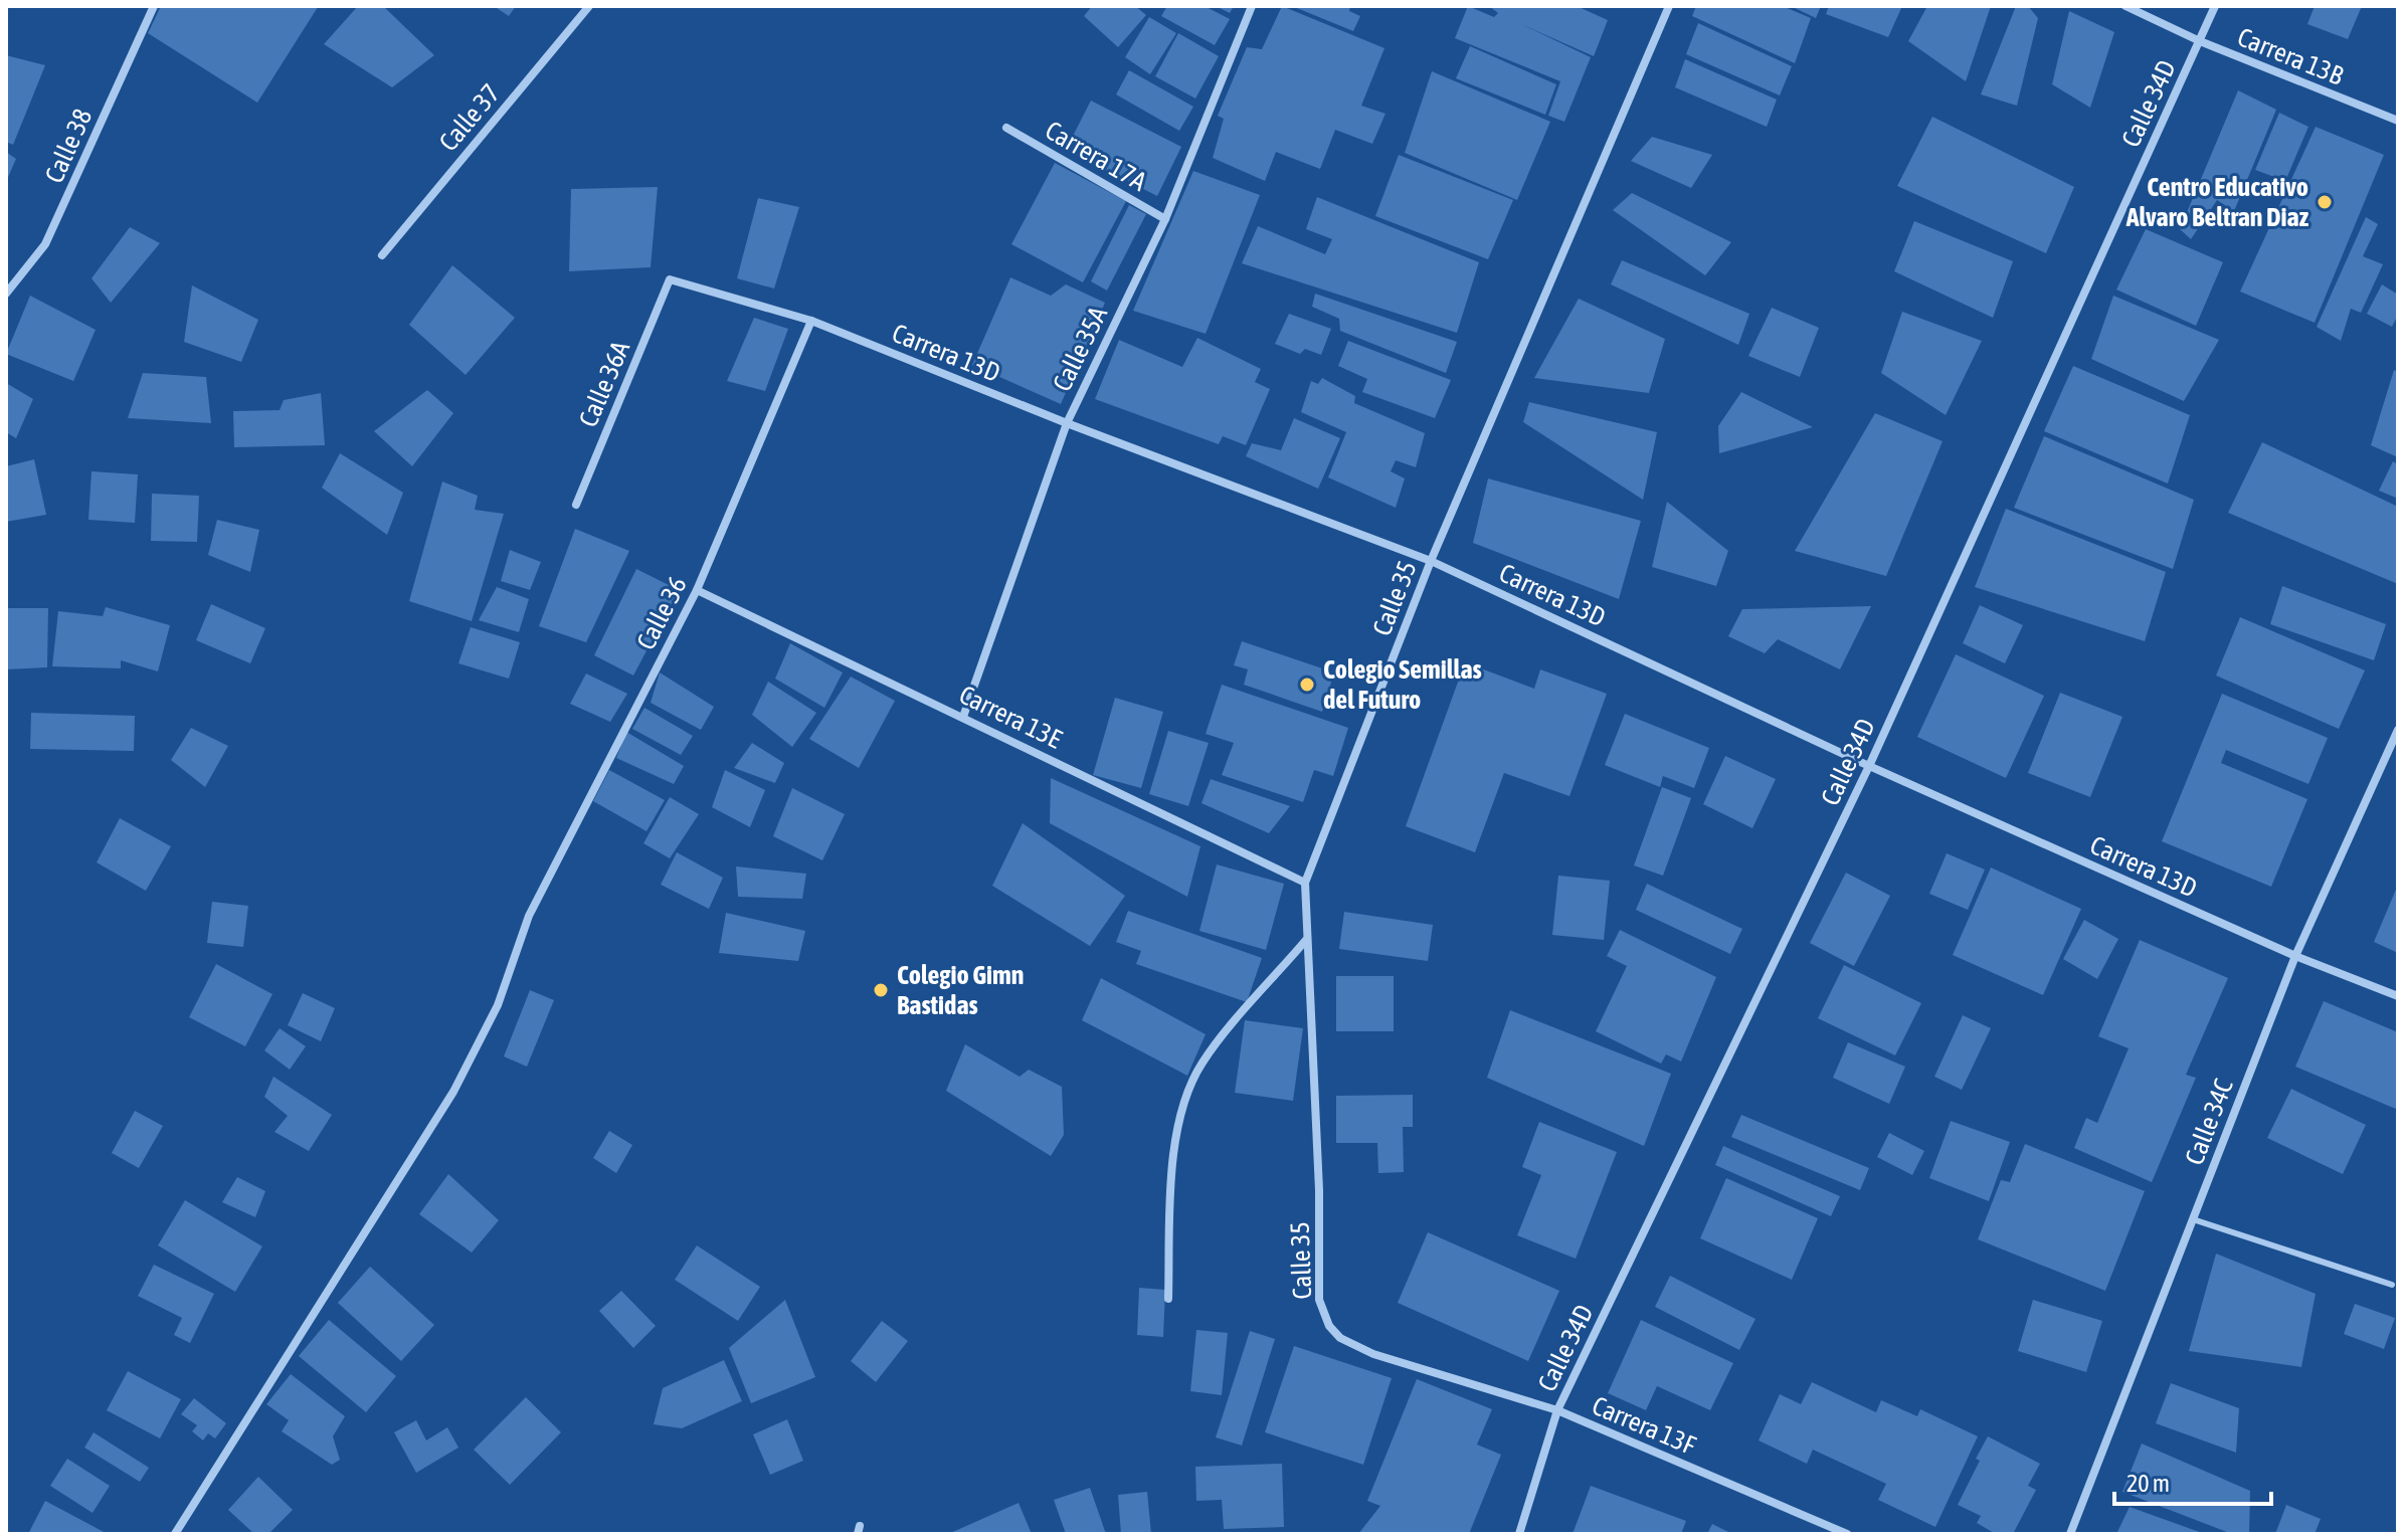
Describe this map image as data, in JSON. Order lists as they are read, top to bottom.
{
  "streets": {
    "street": [
      "Carrera 13B",
      "Calle 34D",
      "Calle 37",
      "Calle 38",
      "Carrera 17A",
      "Calle 35A",
      "Carrera 13D",
      "Calle 36A",
      "Calle 35",
      "Calle 36",
      "Carrera 13E",
      "Calle 34C",
      "Carrera 13F"
    ]
  },
  "crossings": [
    ["Carrera 13B", "Calle 34D"],
    ["Calle 34D", "Carrera 13D"],
    ["Calle 34D", "Carrera 13F"],
    ["Carrera 17A", "Calle 35A"],
    ["Calle 35A", "Carrera 13D"],
    ["Calle 35A", "Carrera 13E"],
    ["Carrera 13D", "Calle 36A"],
    ["Carrera 13D", "Calle 35"],
    ["Carrera 13D", "Calle 36"],
    ["Carrera 13D", "Calle 34C"],
    ["Calle 35", "Carrera 13E"],
    ["Calle 35", "Carrera 13F"],
    ["Calle 36", "Carrera 13E"]
  ],
  "places": ["Centro Educativo Alvaro Beltran Diaz", "Colegio Semillas del Futuro", "Colegio Gimn Bastidas"],
  "scale_bar": "20 m"
}
